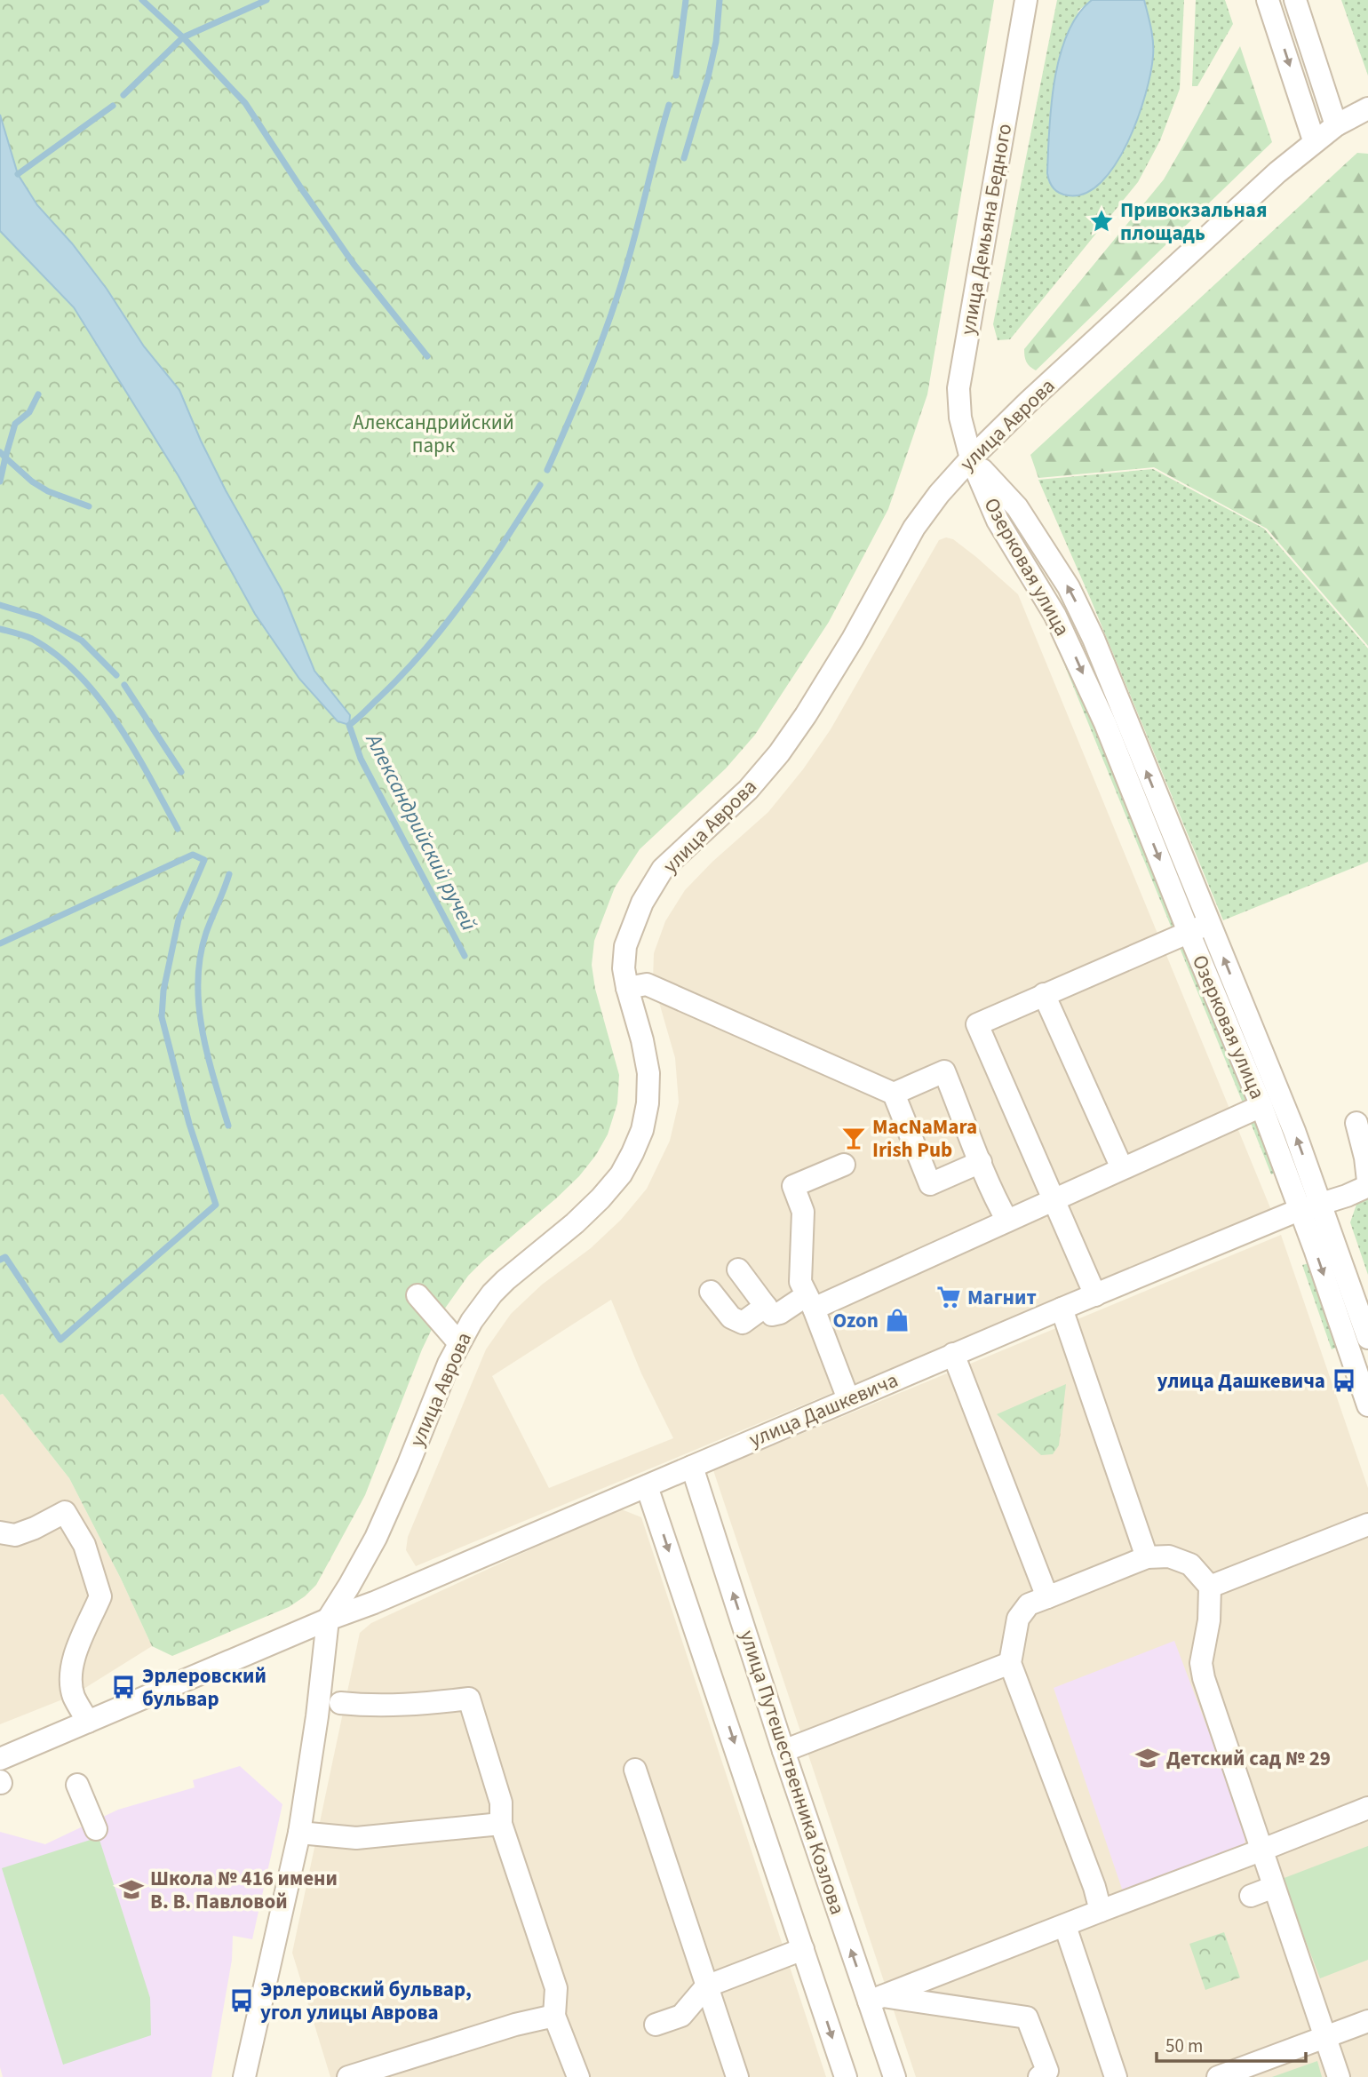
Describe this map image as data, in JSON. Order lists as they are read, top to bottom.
{
  "streets": {
    "street": [
      "улица Демьяна Бедного",
      "улица Аврова",
      "Озерковая улица",
      "улица Дашкевича",
      "улица Путешественника Козлова"
    ]
  },
  "crossings": [
    ["улица Демьяна Бедного", "улица Аврова"],
    ["улица Демьяна Бедного", "Озерковая улица"],
    ["улица Аврова", "Озерковая улица"],
    ["улица Аврова", "улица Дашкевича"],
    ["Озерковая улица", "улица Дашкевича"],
    ["улица Дашкевича", "улица Путешественника Козлова"]
  ],
  "water": ["Александрийский ручей"],
  "parks": ["Александрийский парк"],
  "places": {
    "place": ["Привокзальная площадь"],
    "bar": ["MacNaMara Irish Pub"],
    "supermarket": ["Магнит"],
    "shop": ["Ozon"],
    "bus stop": ["улица Дашкевича", "Эрлеровский бульвар", "Эрлеровский бульвар, угол улицы Аврова"],
    "school or university": ["Детский сад № 29", "Школа № 416 имени В. В. Павловой"]
  },
  "scale_bar": "50 m"
}
